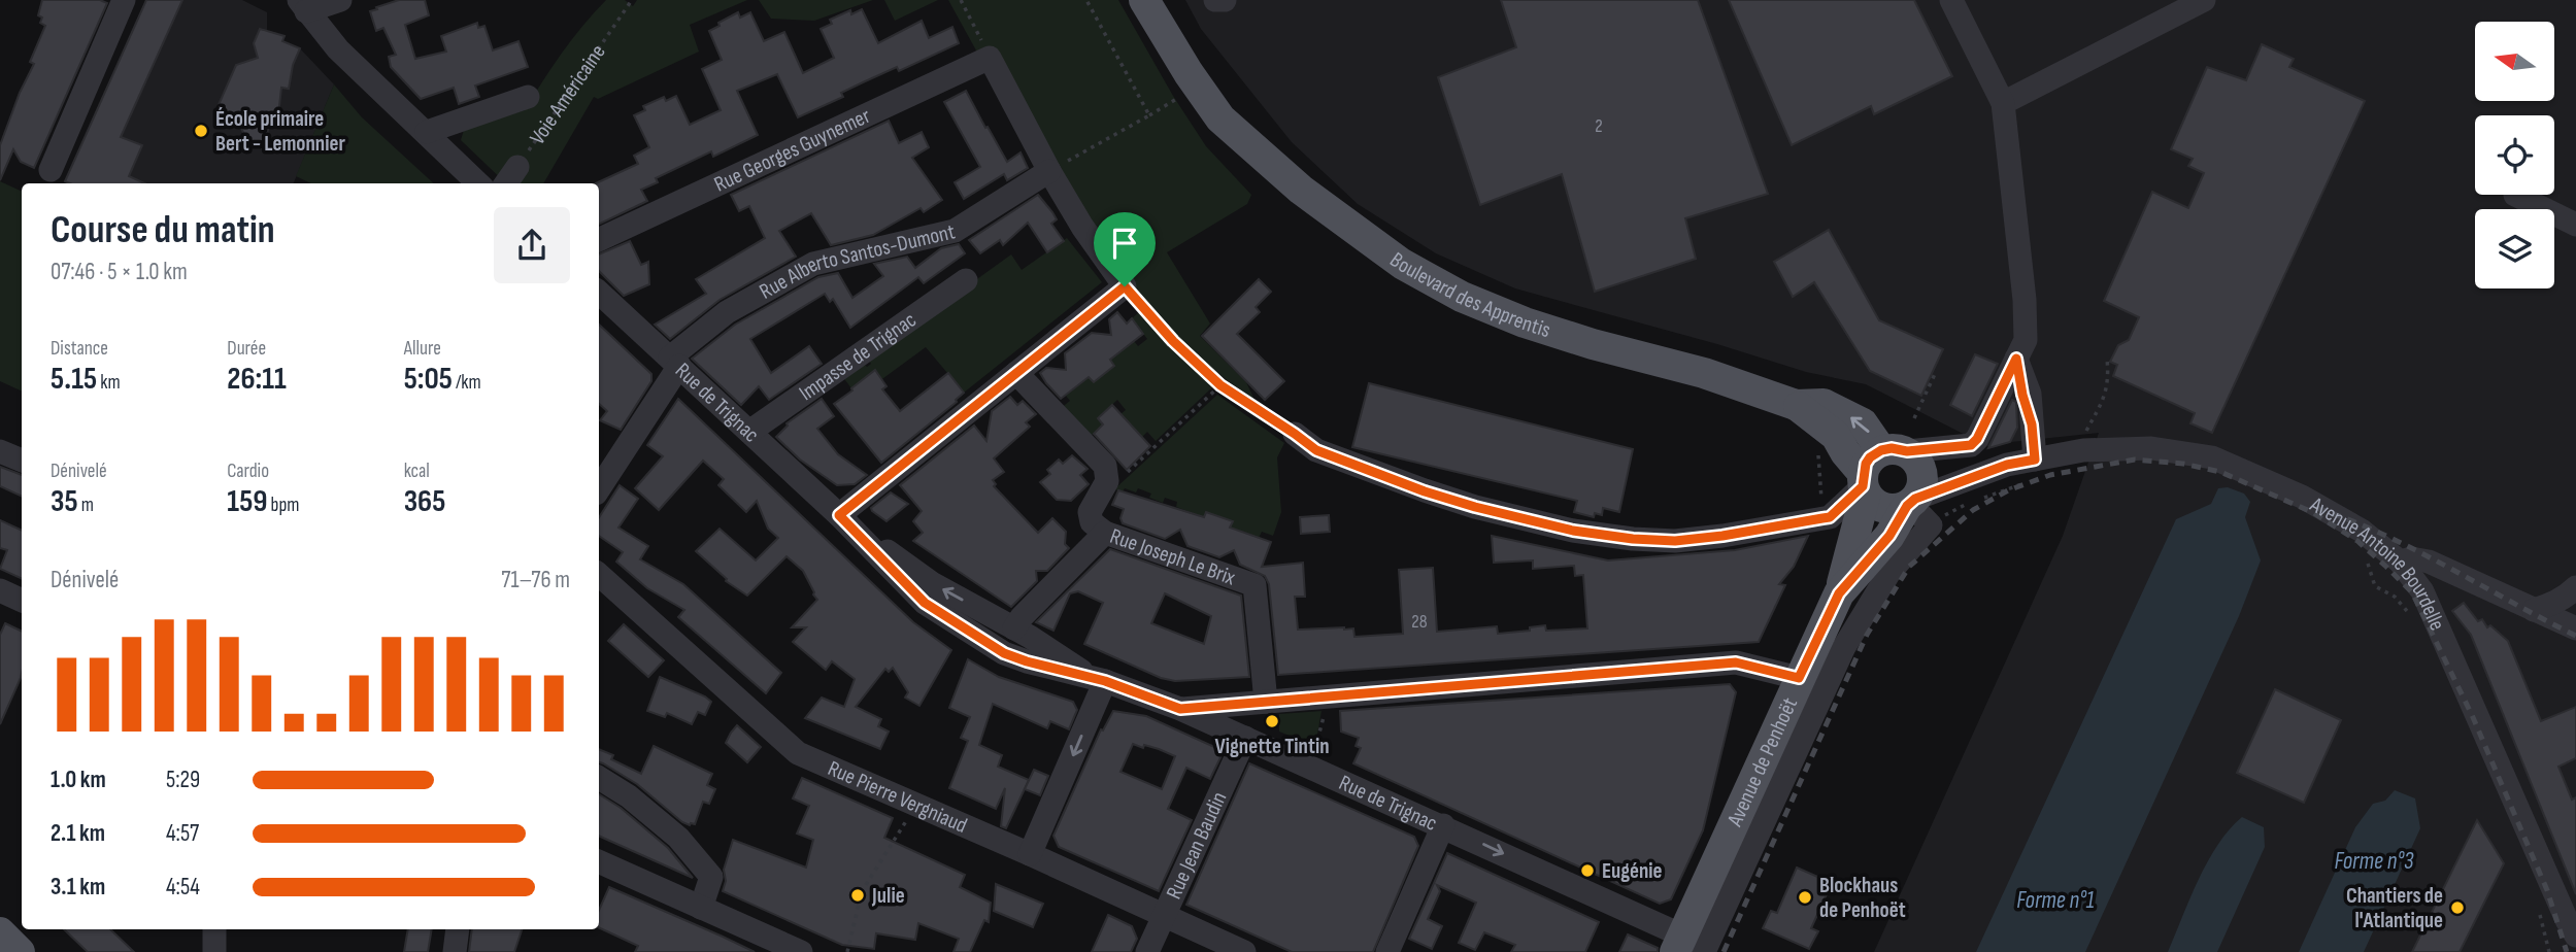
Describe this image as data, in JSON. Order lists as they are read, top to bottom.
{
  "streets": {
    "main road": ["Boulevard des Apprentis", "Avenue de Penhoët"],
    "street": [
      "Voie Américaine",
      "Rue Georges Guynemer",
      "Rue Alberto Santos-Dumont",
      "Impasse de Trignac",
      "Rue de Trignac",
      "Rue Joseph Le Brix",
      "Avenue Antoine Bourdelle",
      "Rue Pierre Vergniaud",
      "Rue Jean Baudin"
    ]
  },
  "crossings": [
    ["Rue Alberto Santos-Dumont", "Rue de Trignac"],
    ["Impasse de Trignac", "Rue de Trignac"],
    ["Rue de Trignac", "Rue Joseph Le Brix"],
    ["Rue de Trignac", "Avenue de Penhoët"],
    ["Rue de Trignac", "Rue Jean Baudin"],
    ["Rue Pierre Vergniaud", "Rue Jean Baudin"]
  ],
  "water": ["Forme n°3", "Forme n°1"],
  "places": [
    "École primaire Bert - Lemonnier",
    "Vignette Tintin",
    "Eugénie",
    "Julie",
    "Blockhaus de Penhoët",
    "Chantiers de l'Atlantique"
  ],
  "house_numbers": ["2", "28"],
  "north": "left",
  "page": {
    "heading": ["Course du matin", "07:46 · 5 × 1.0 km"],
    "stats": [
      ["Distance", "5.15 km"],
      ["Durée", "26:11"],
      ["Allure", "5:05 /km"],
      ["Dénivelé", "35 m"],
      ["Cardio", "159 bpm"],
      ["kcal", "365"]
    ],
    "chart": ["Dénivelé", "71–76 m"],
    "list": [
      {
        "name": "1.0 km",
        "note": "5:29"
      },
      {
        "name": "2.1 km",
        "note": "4:57"
      },
      {
        "name": "3.1 km",
        "note": "4:54"
      }
    ]
  }
}
